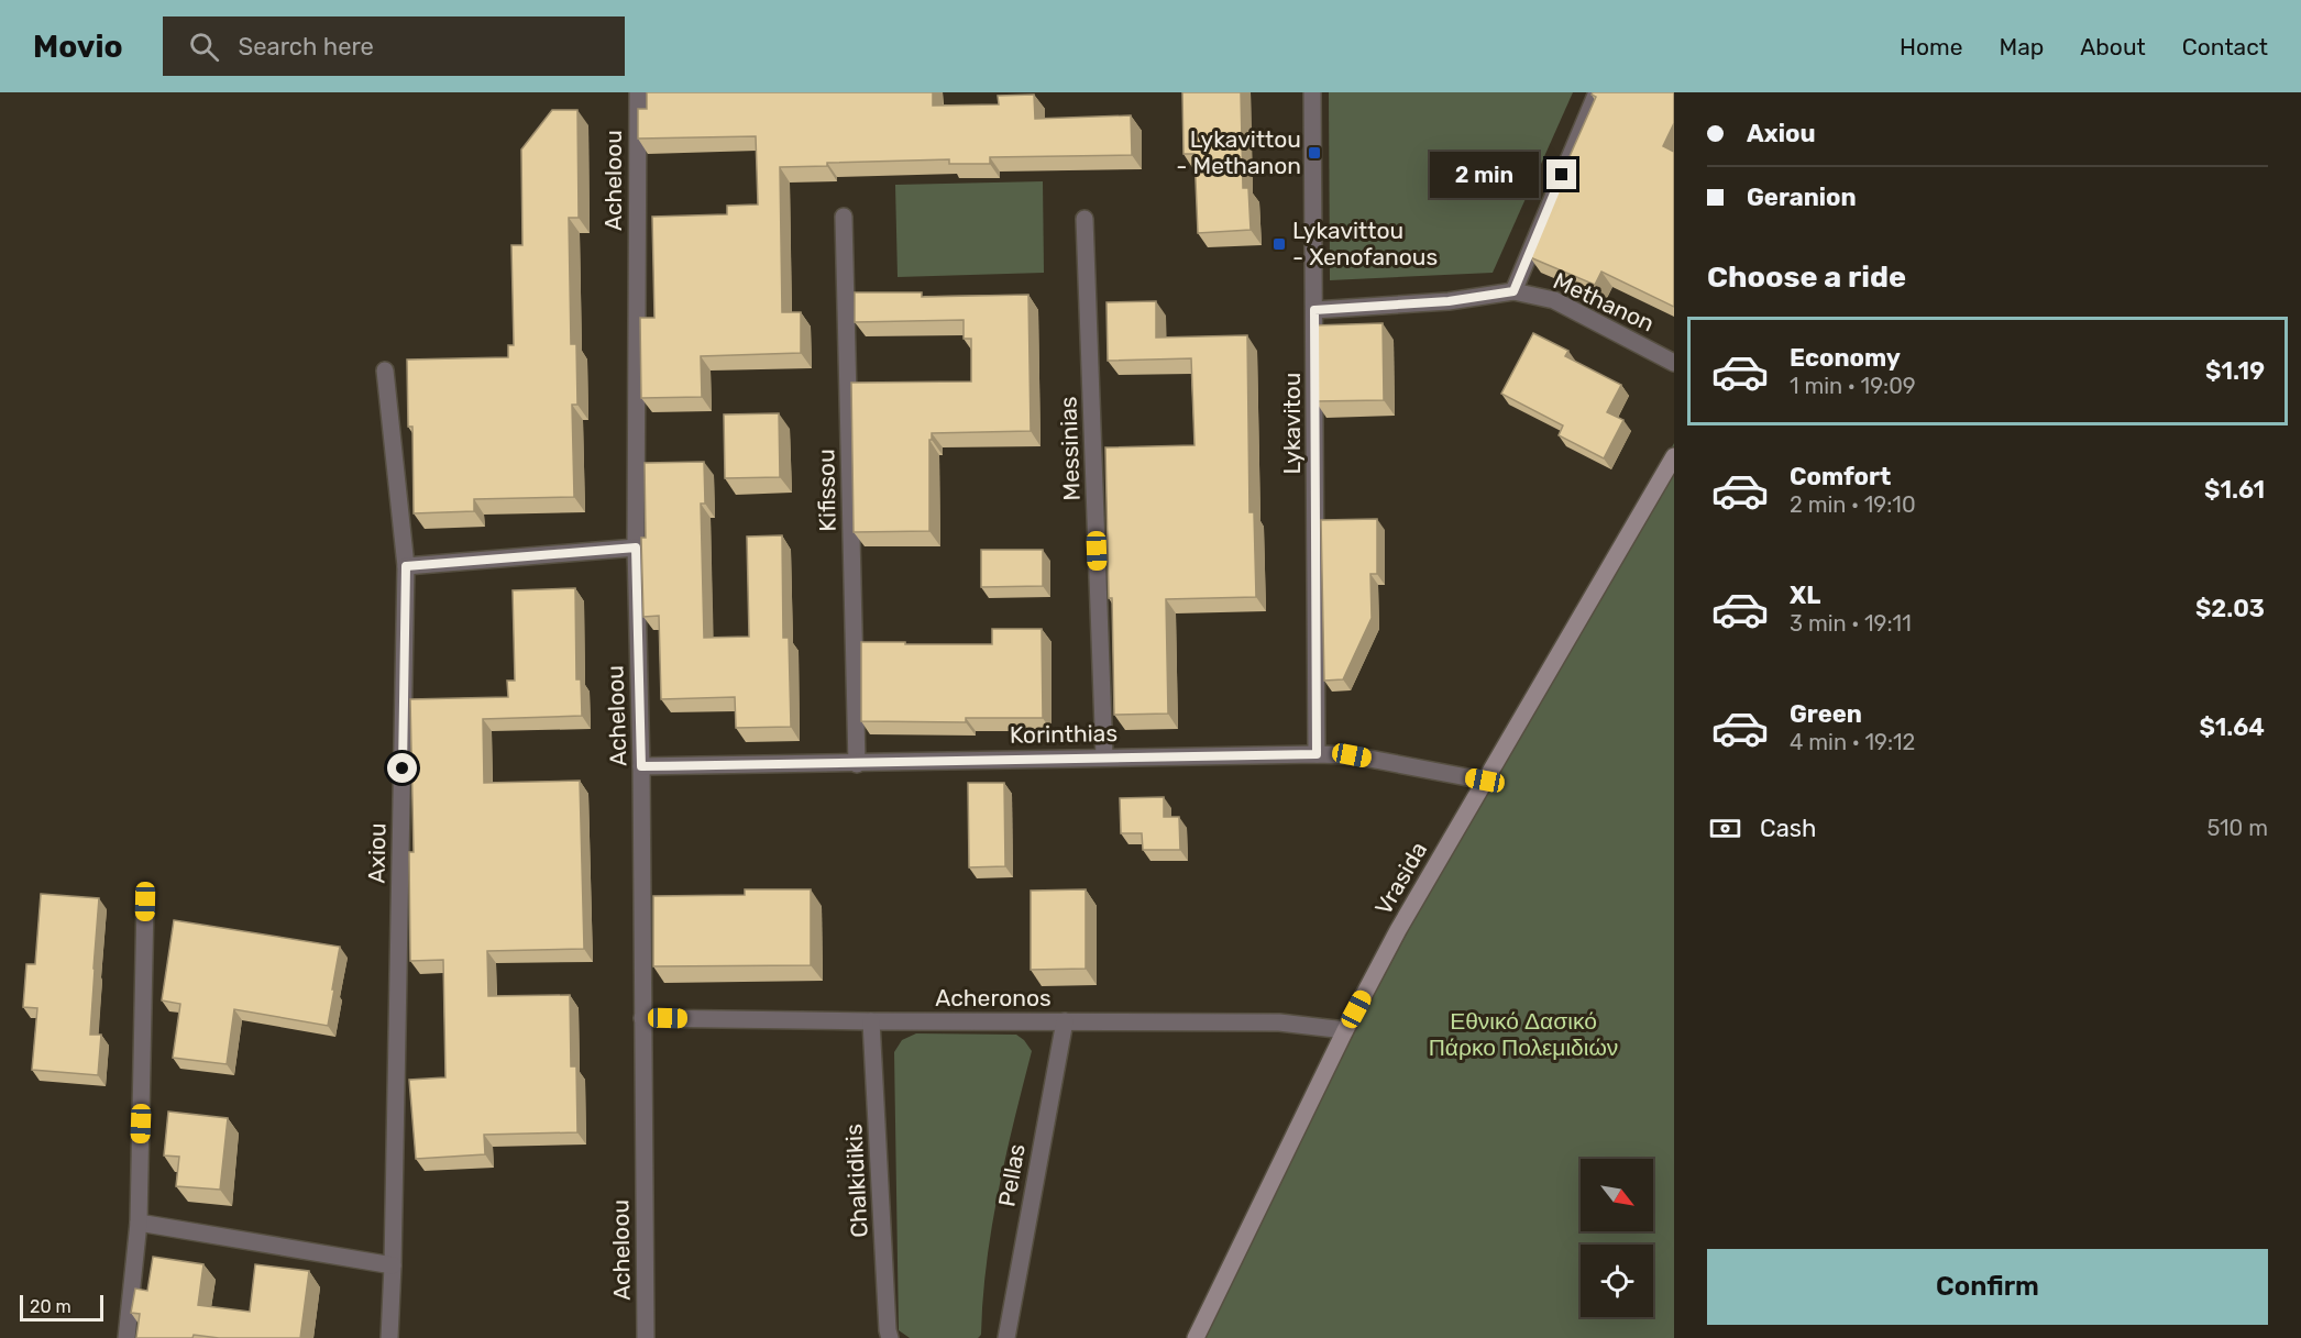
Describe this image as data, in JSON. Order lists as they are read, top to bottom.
{
  "streets": {
    "street": [
      "Acheloou",
      "Methanon",
      "Lykavitou",
      "Messinias",
      "Kifissou",
      "Korinthias",
      "Axiou",
      "Vrasida",
      "Acheronos",
      "Pellas",
      "Chalkidikis"
    ]
  },
  "crossings": [
    ["Acheloou", "Korinthias"],
    ["Acheloou", "Acheronos"],
    ["Methanon", "Lykavitou"],
    ["Lykavitou", "Korinthias"],
    ["Messinias", "Korinthias"],
    ["Kifissou", "Korinthias"],
    ["Korinthias", "Vrasida"],
    ["Vrasida", "Acheronos"],
    ["Acheronos", "Pellas"],
    ["Acheronos", "Chalkidikis"]
  ],
  "parks": ["Εθνικό Δασικό Πάρκο Πολεμιδιών"],
  "places": {
    "transit": ["Lykavittou - Methanon", "Lykavittou - Xenofanous"]
  },
  "scale_bar": "20 m",
  "north": "bottom right",
  "page": {
    "header": "Movio",
    "search": "Search here",
    "nav": [
      "Home",
      "Map",
      "About",
      "Contact"
    ],
    "banner": ["Axiou", "Geranion"],
    "bubble": "2 min",
    "heading": "Choose a ride",
    "list": [
      {
        "name": "Economy",
        "note": "1 min · 19:09",
        "value": "$1.19"
      },
      {
        "name": "Comfort",
        "note": "2 min · 19:10",
        "value": "$1.61"
      },
      {
        "name": "XL",
        "note": "3 min · 19:11",
        "value": "$2.03"
      },
      {
        "name": "Green",
        "note": "4 min · 19:12",
        "value": "$1.64"
      }
    ],
    "pay": ["Cash", "510 m"],
    "buttons": "Confirm",
    "scale": "20 m"
  }
}
